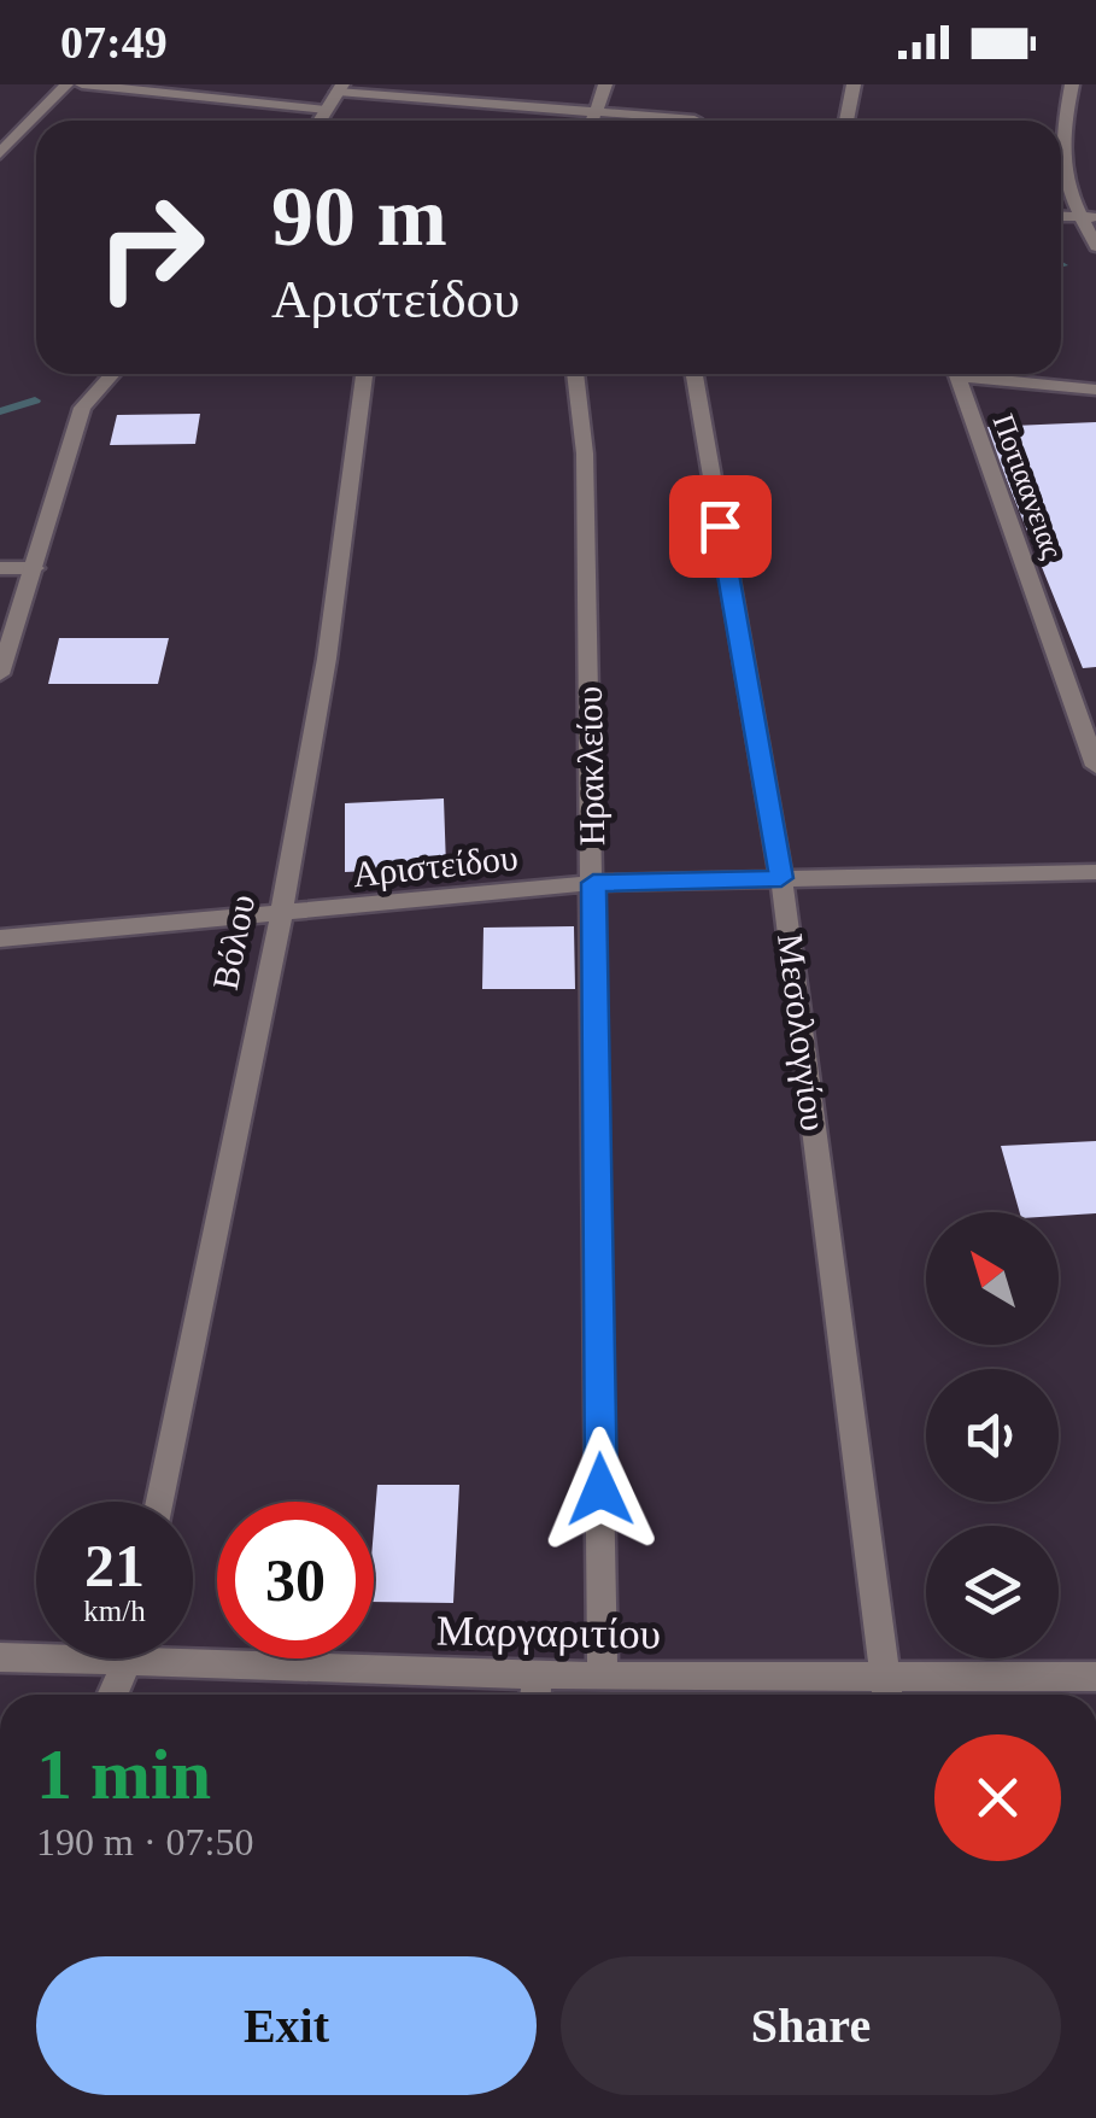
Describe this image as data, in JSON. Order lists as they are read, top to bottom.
{
  "streets": {
    "street": [
      "Ποτιαανειας",
      "Ηρακλείου",
      "Αριστείδου",
      "Βόλου",
      "Μεσολογγίου",
      "Μαργαριτίου"
    ]
  },
  "crossings": [
    ["Ηρακλείου", "Αριστείδου"],
    ["Ηρακλείου", "Μαργαριτίου"],
    ["Αριστείδου", "Βόλου"],
    ["Αριστείδου", "Μεσολογγίου"],
    ["Μεσολογγίου", "Μαργαριτίου"]
  ],
  "north": "top left",
  "page": {
    "status": "07:49",
    "turn": ["90 m", "Αριστείδου"],
    "speed": "21 km/h",
    "limit": "30",
    "heading": ["1 min", "190 m · 07:50"],
    "buttons": ["Exit", "Share"]
  }
}
